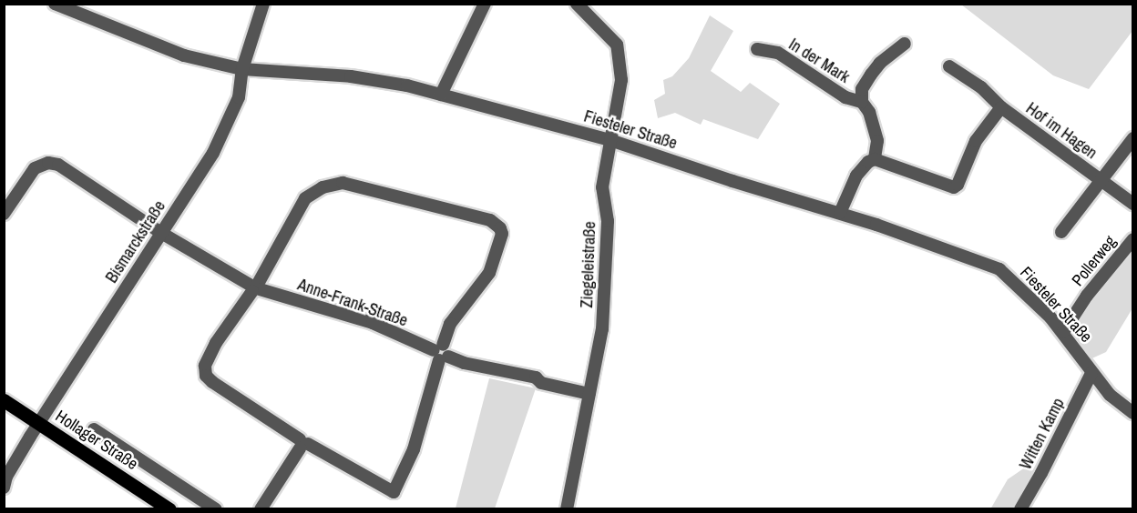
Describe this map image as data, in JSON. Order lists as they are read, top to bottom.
{
  "streets": {
    "main road": ["Hollager Straße"],
    "street": [
      "In der Mark",
      "Fiesteler Straße",
      "Hof im Hagen",
      "Bismarckstraße",
      "Pollerweg",
      "Ziegeleistraße",
      "Anne-Frank-Straße",
      "Witten Kamp"
    ]
  },
  "crossings": [
    ["In der Mark", "Hof im Hagen"],
    ["Fiesteler Straße", "Bismarckstraße"],
    ["Fiesteler Straße", "Pollerweg"],
    ["Fiesteler Straße", "Ziegeleistraße"],
    ["Fiesteler Straße", "Witten Kamp"],
    ["Bismarckstraße", "Anne-Frank-Straße"],
    ["Bismarckstraße", "Hollager Straße"],
    ["Ziegeleistraße", "Anne-Frank-Straße"]
  ]
}
